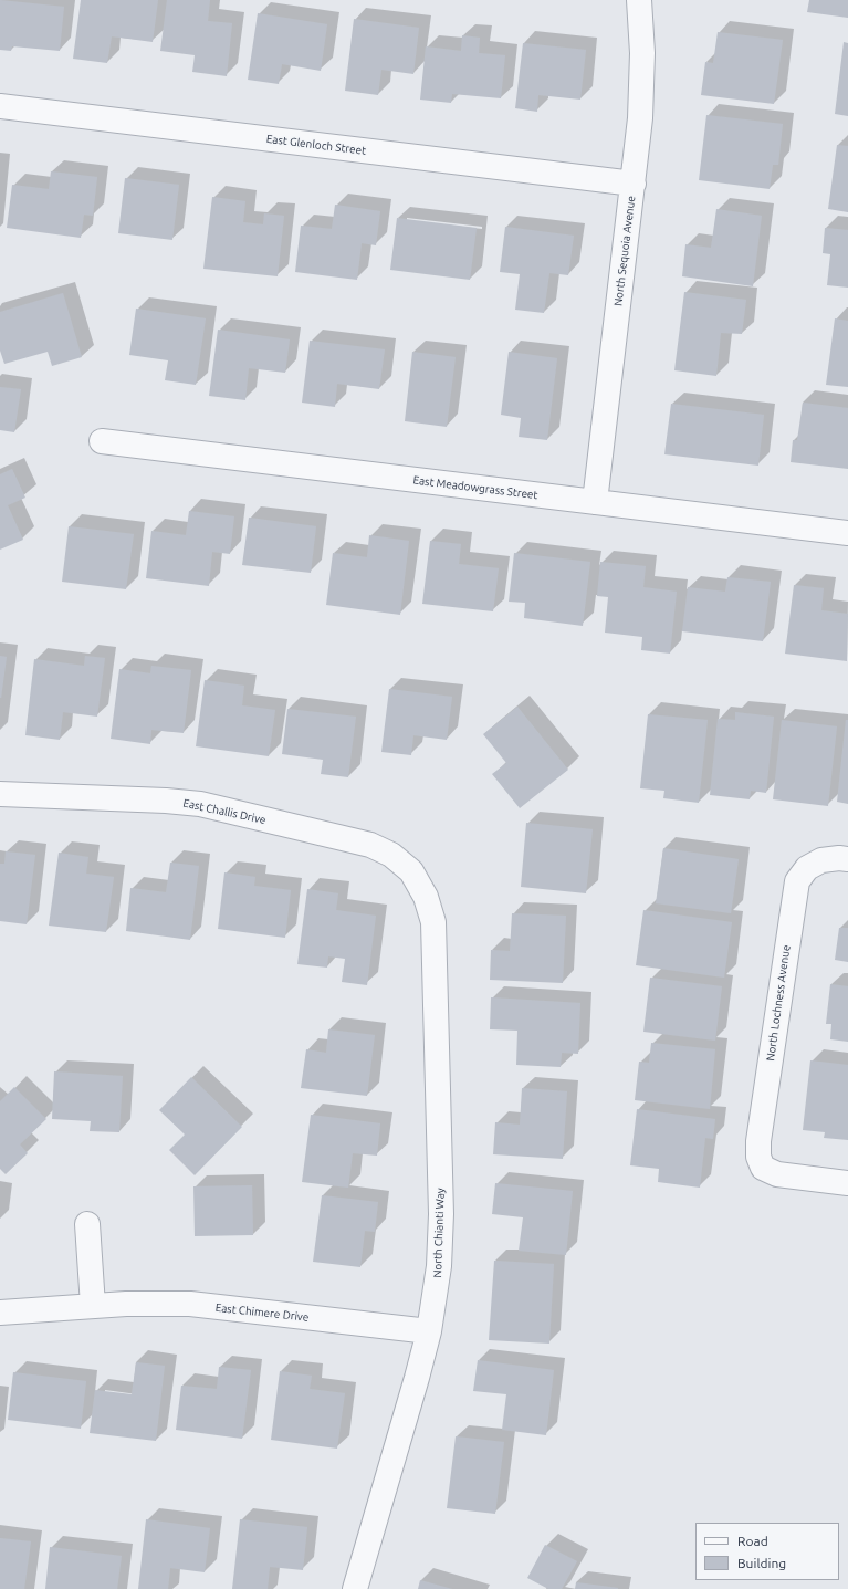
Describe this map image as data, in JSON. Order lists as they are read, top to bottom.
{
  "streets": {
    "street": [
      "East Glenloch Street",
      "North Sequoia Avenue",
      "East Meadowgrass Street",
      "East Challis Drive",
      "North Lochness Avenue",
      "North Chianti Way",
      "East Chimere Drive"
    ]
  },
  "crossings": [
    ["East Glenloch Street", "North Sequoia Avenue"],
    ["North Sequoia Avenue", "East Meadowgrass Street"],
    ["East Challis Drive", "North Chianti Way"],
    ["North Chianti Way", "East Chimere Drive"]
  ],
  "legend": ["Road", "Building"]
}
